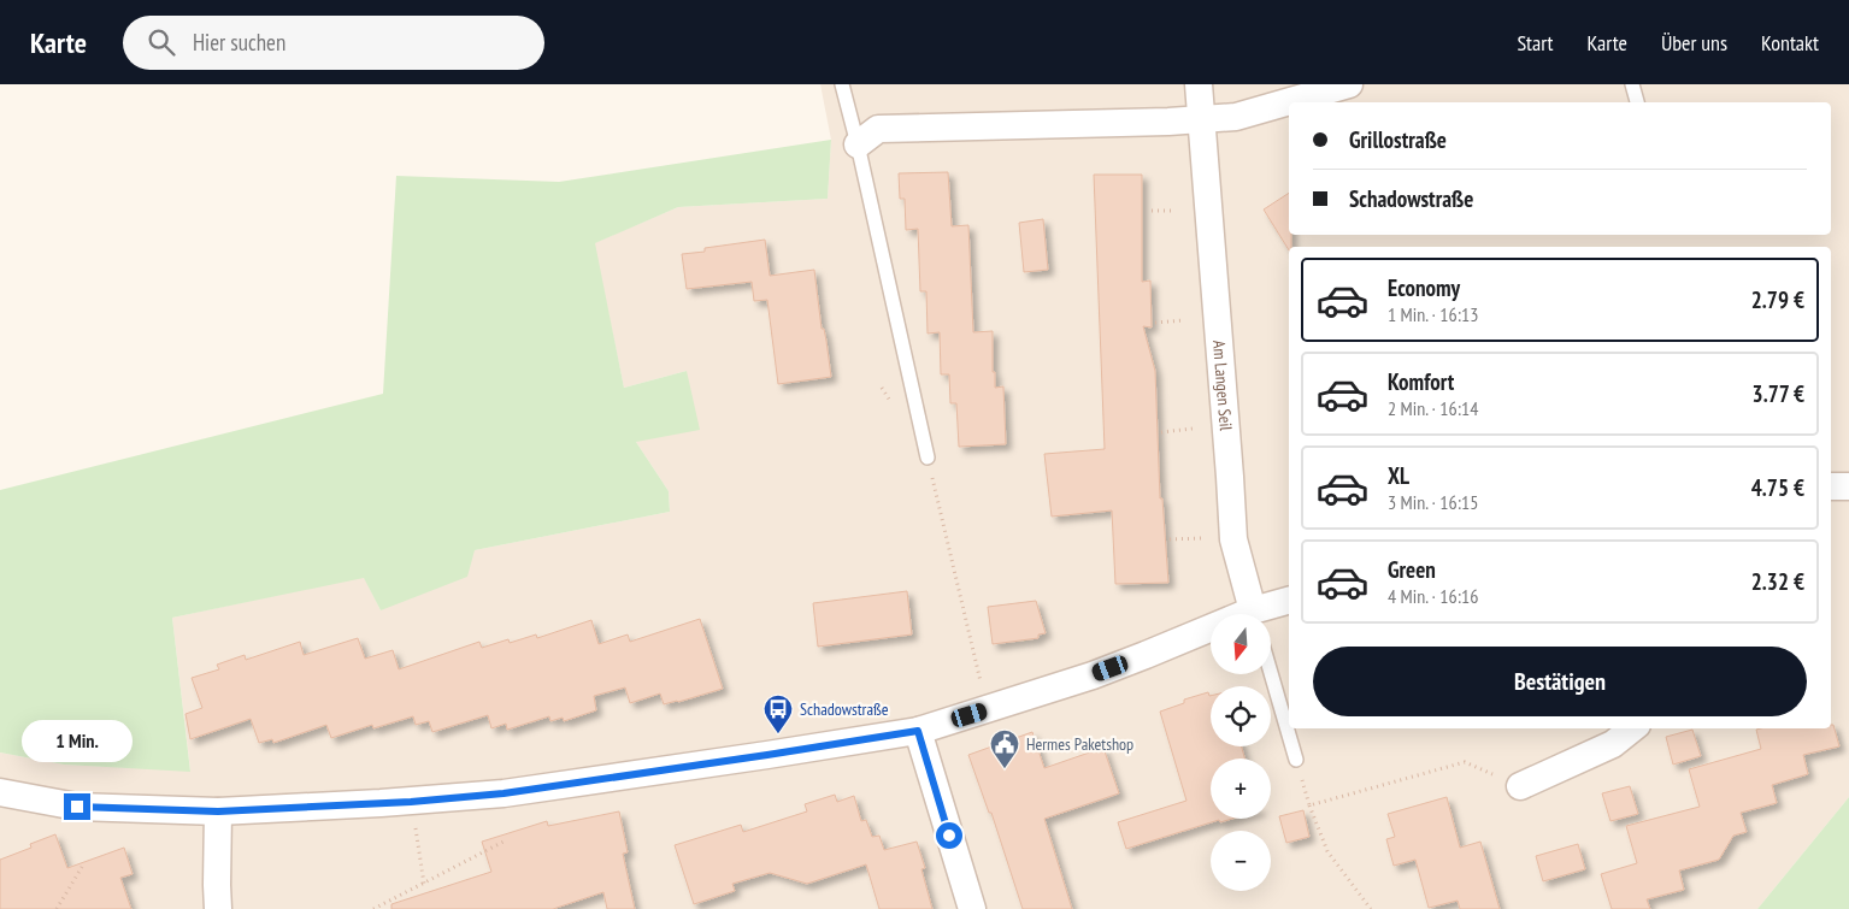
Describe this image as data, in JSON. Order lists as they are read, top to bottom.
{
  "streets": {
    "street": ["Am Langen Seil"]
  },
  "places": {
    "bus stop": ["Schadowstraße"],
    "public building": ["Hermes Paketshop"]
  },
  "north": "bottom",
  "page": {
    "header": "Karte",
    "search": "Hier suchen",
    "nav": [
      "Start",
      "Karte",
      "Über uns",
      "Kontakt"
    ],
    "banner": ["Grillostraße", "Schadowstraße"],
    "list": [
      {
        "name": "Economy",
        "note": "1 Min. · 16:13",
        "value": "2.79 €"
      },
      {
        "name": "Komfort",
        "note": "2 Min. · 16:14",
        "value": "3.77 €"
      },
      {
        "name": "XL",
        "note": "3 Min. · 16:15",
        "value": "4.75 €"
      },
      {
        "name": "Green",
        "note": "4 Min. · 16:16",
        "value": "2.32 €"
      }
    ],
    "map_buttons": ["+", "−"],
    "buttons": "Bestätigen",
    "bubble": "1 Min."
  }
}
